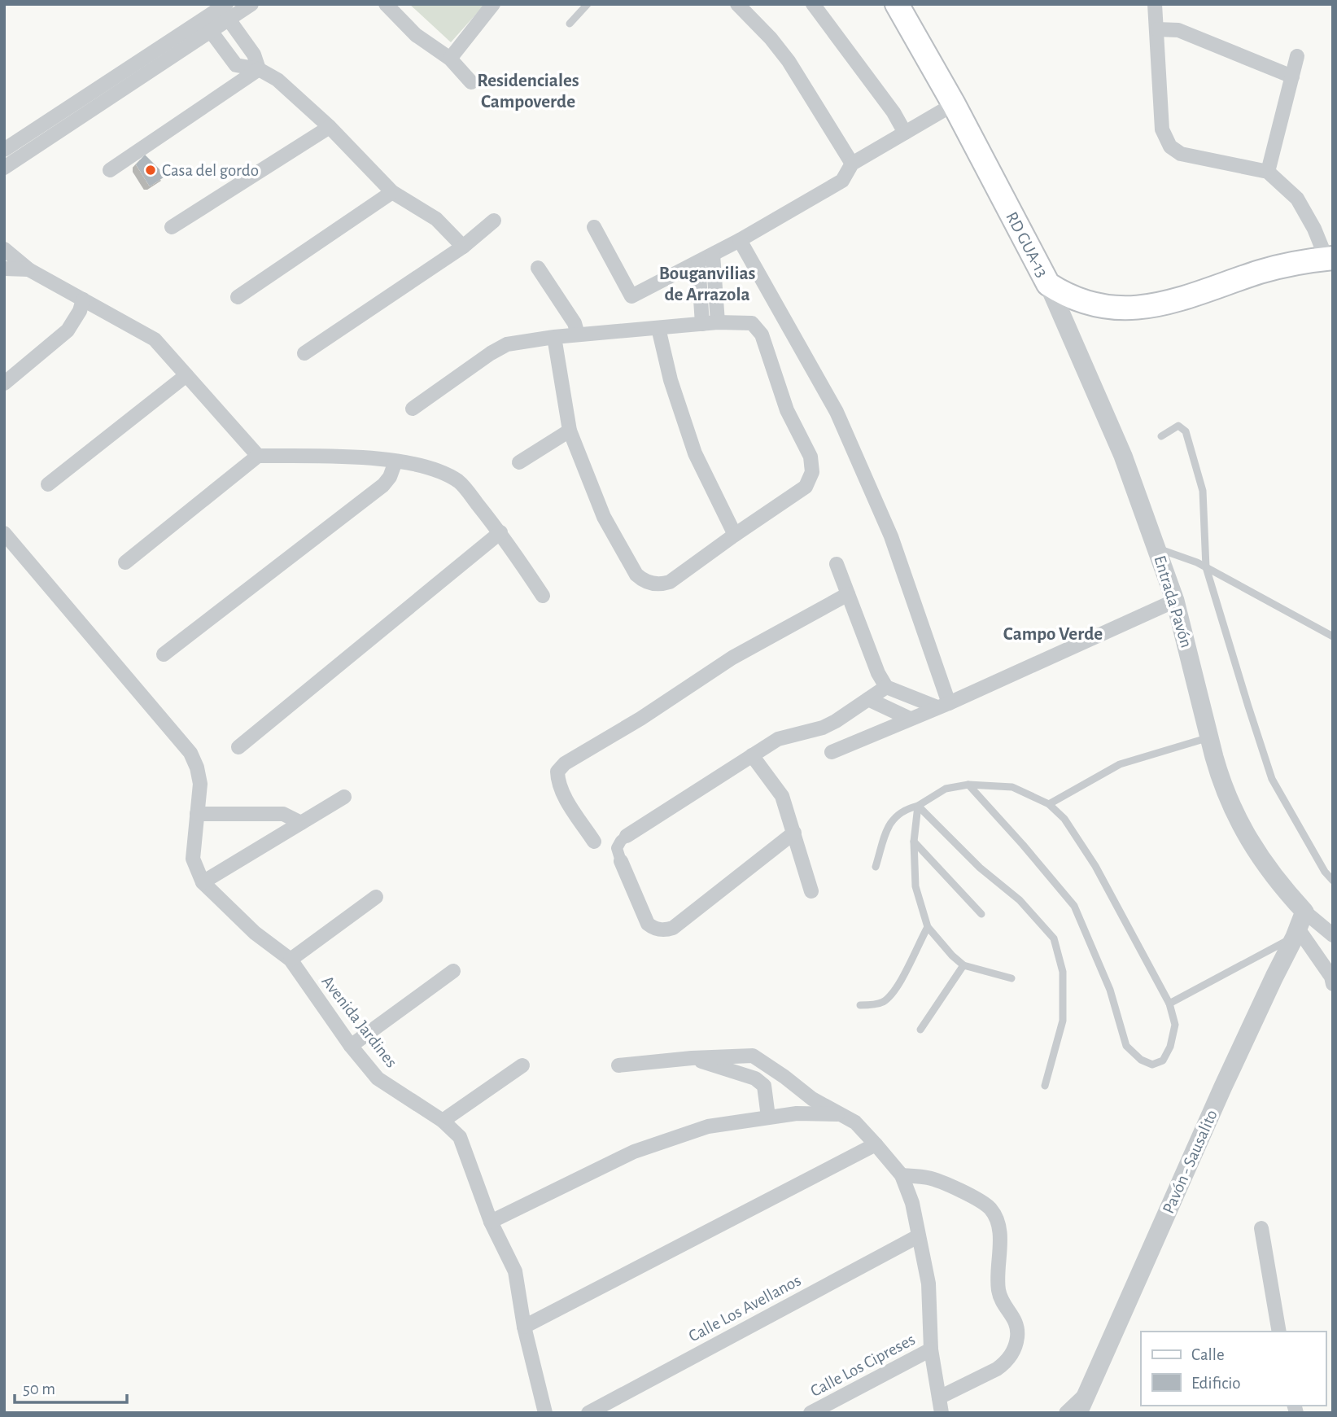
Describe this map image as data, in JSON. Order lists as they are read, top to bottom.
{
  "streets": {
    "main road": ["RD GUA-13"],
    "street": [
      "Entrada Pavón",
      "Avenida Jardines",
      "Pavón - Sausalito",
      "Calle Los Avellanos",
      "Calle Los Cipreses"
    ]
  },
  "crossings": [
    ["RD GUA-13", "Entrada Pavón"],
    ["Entrada Pavón", "Pavón - Sausalito"]
  ],
  "districts": ["Residenciales Campoverde", "Bouganvilias de Arrazola", "Campo Verde"],
  "places": ["Casa del gordo"],
  "legend": ["Calle", "Edificio"],
  "scale_bar": "50 m"
}
